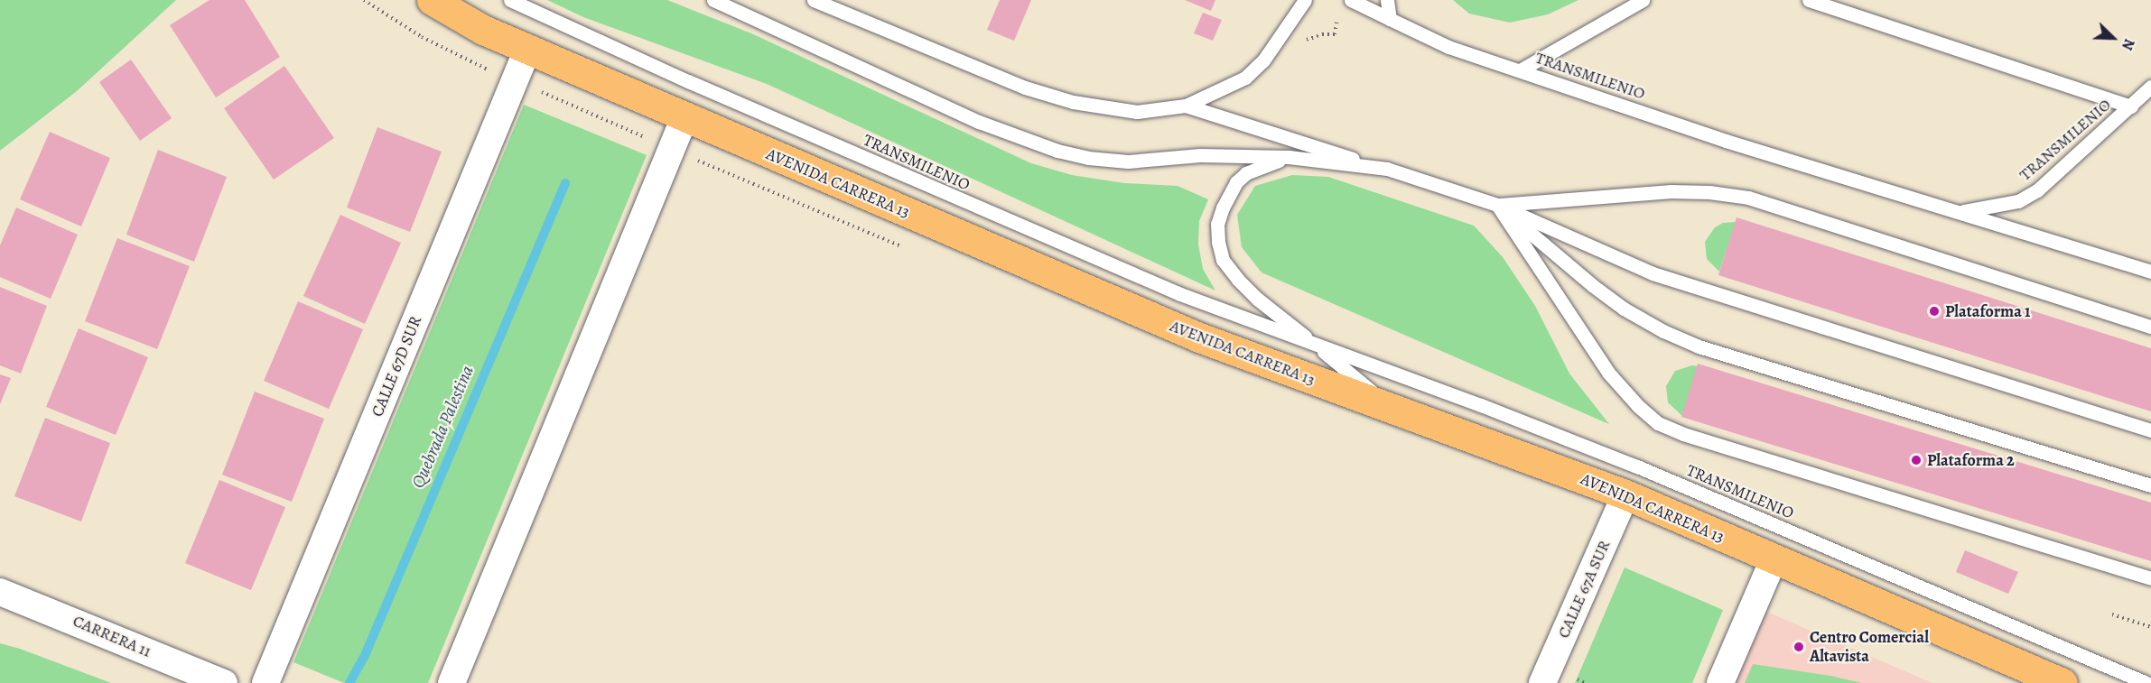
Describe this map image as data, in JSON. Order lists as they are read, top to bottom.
{
  "streets": {
    "main road": ["AVENIDA CARRERA 13"],
    "street": ["CALLE 67D SUR", "CALLE 67A SUR", "CARRERA 11"],
    "lane": ["TRANSMILENIO"]
  },
  "crossings": [
    ["TRANSMILENIO", "AVENIDA CARRERA 13"],
    ["AVENIDA CARRERA 13", "CALLE 67D SUR"],
    ["AVENIDA CARRERA 13", "CALLE 67A SUR"]
  ],
  "water": ["Quebrada Palestina"],
  "places": ["Plataforma 1", "Plataforma 2", "Centro Comercial Altavista"],
  "north": "bottom right"
}
